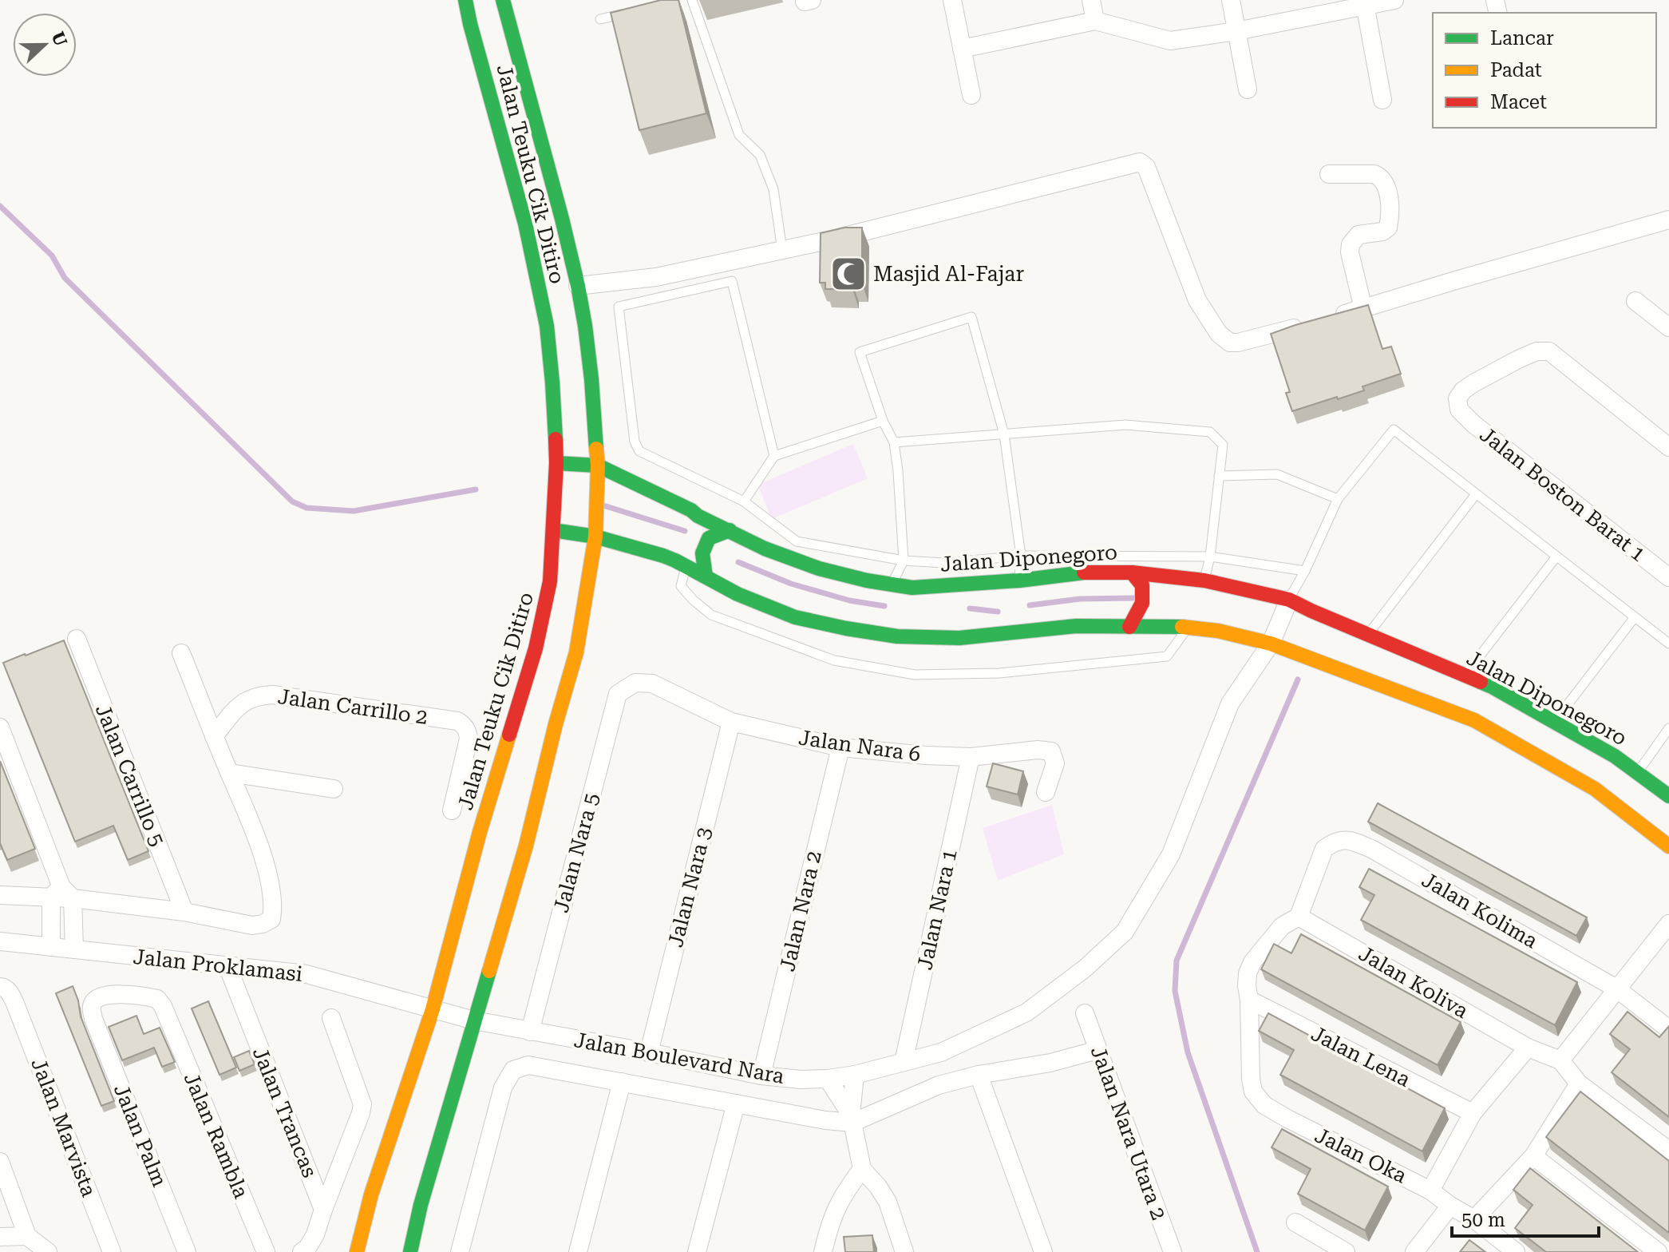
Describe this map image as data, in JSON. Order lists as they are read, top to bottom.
{
  "streets": {
    "main road": ["Jalan Teuku Cik Ditiro", "Jalan Diponegoro"],
    "street": [
      "Jalan Boston Barat 1",
      "Jalan Carrillo 2",
      "Jalan Nara 6",
      "Jalan Carrillo 5",
      "Jalan Nara 5",
      "Jalan Nara 3",
      "Jalan Nara 1",
      "Jalan Kolima",
      "Jalan Nara 2",
      "Jalan Proklamasi",
      "Jalan Koliva",
      "Jalan Lena",
      "Jalan Boulevard Nara",
      "Jalan Trancas",
      "Jalan Marvista",
      "Jalan Nara Utara 2",
      "Jalan Palm",
      "Jalan Rambla",
      "Jalan Oka"
    ]
  },
  "crossings": [
    ["Jalan Teuku Cik Ditiro", "Jalan Diponegoro"],
    ["Jalan Teuku Cik Ditiro", "Jalan Proklamasi"],
    ["Jalan Teuku Cik Ditiro", "Jalan Boulevard Nara"],
    ["Jalan Diponegoro", "Jalan Boulevard Nara"],
    ["Jalan Nara 6", "Jalan Nara 5"],
    ["Jalan Nara 6", "Jalan Nara 3"],
    ["Jalan Nara 6", "Jalan Nara 1"],
    ["Jalan Nara 6", "Jalan Nara 2"],
    ["Jalan Nara 5", "Jalan Boulevard Nara"],
    ["Jalan Nara 3", "Jalan Boulevard Nara"],
    ["Jalan Nara 1", "Jalan Boulevard Nara"],
    ["Jalan Kolima", "Jalan Koliva"],
    ["Jalan Nara 2", "Jalan Boulevard Nara"],
    ["Jalan Proklamasi", "Jalan Boulevard Nara"],
    ["Jalan Proklamasi", "Jalan Trancas"],
    ["Jalan Lena", "Jalan Oka"],
    ["Jalan Palm", "Jalan Rambla"]
  ],
  "places": {
    "mosque": ["Masjid Al-Fajar"]
  },
  "legend": ["Lancar", "Padat", "Macet"],
  "scale_bar": "50 m",
  "north": "right"
}
